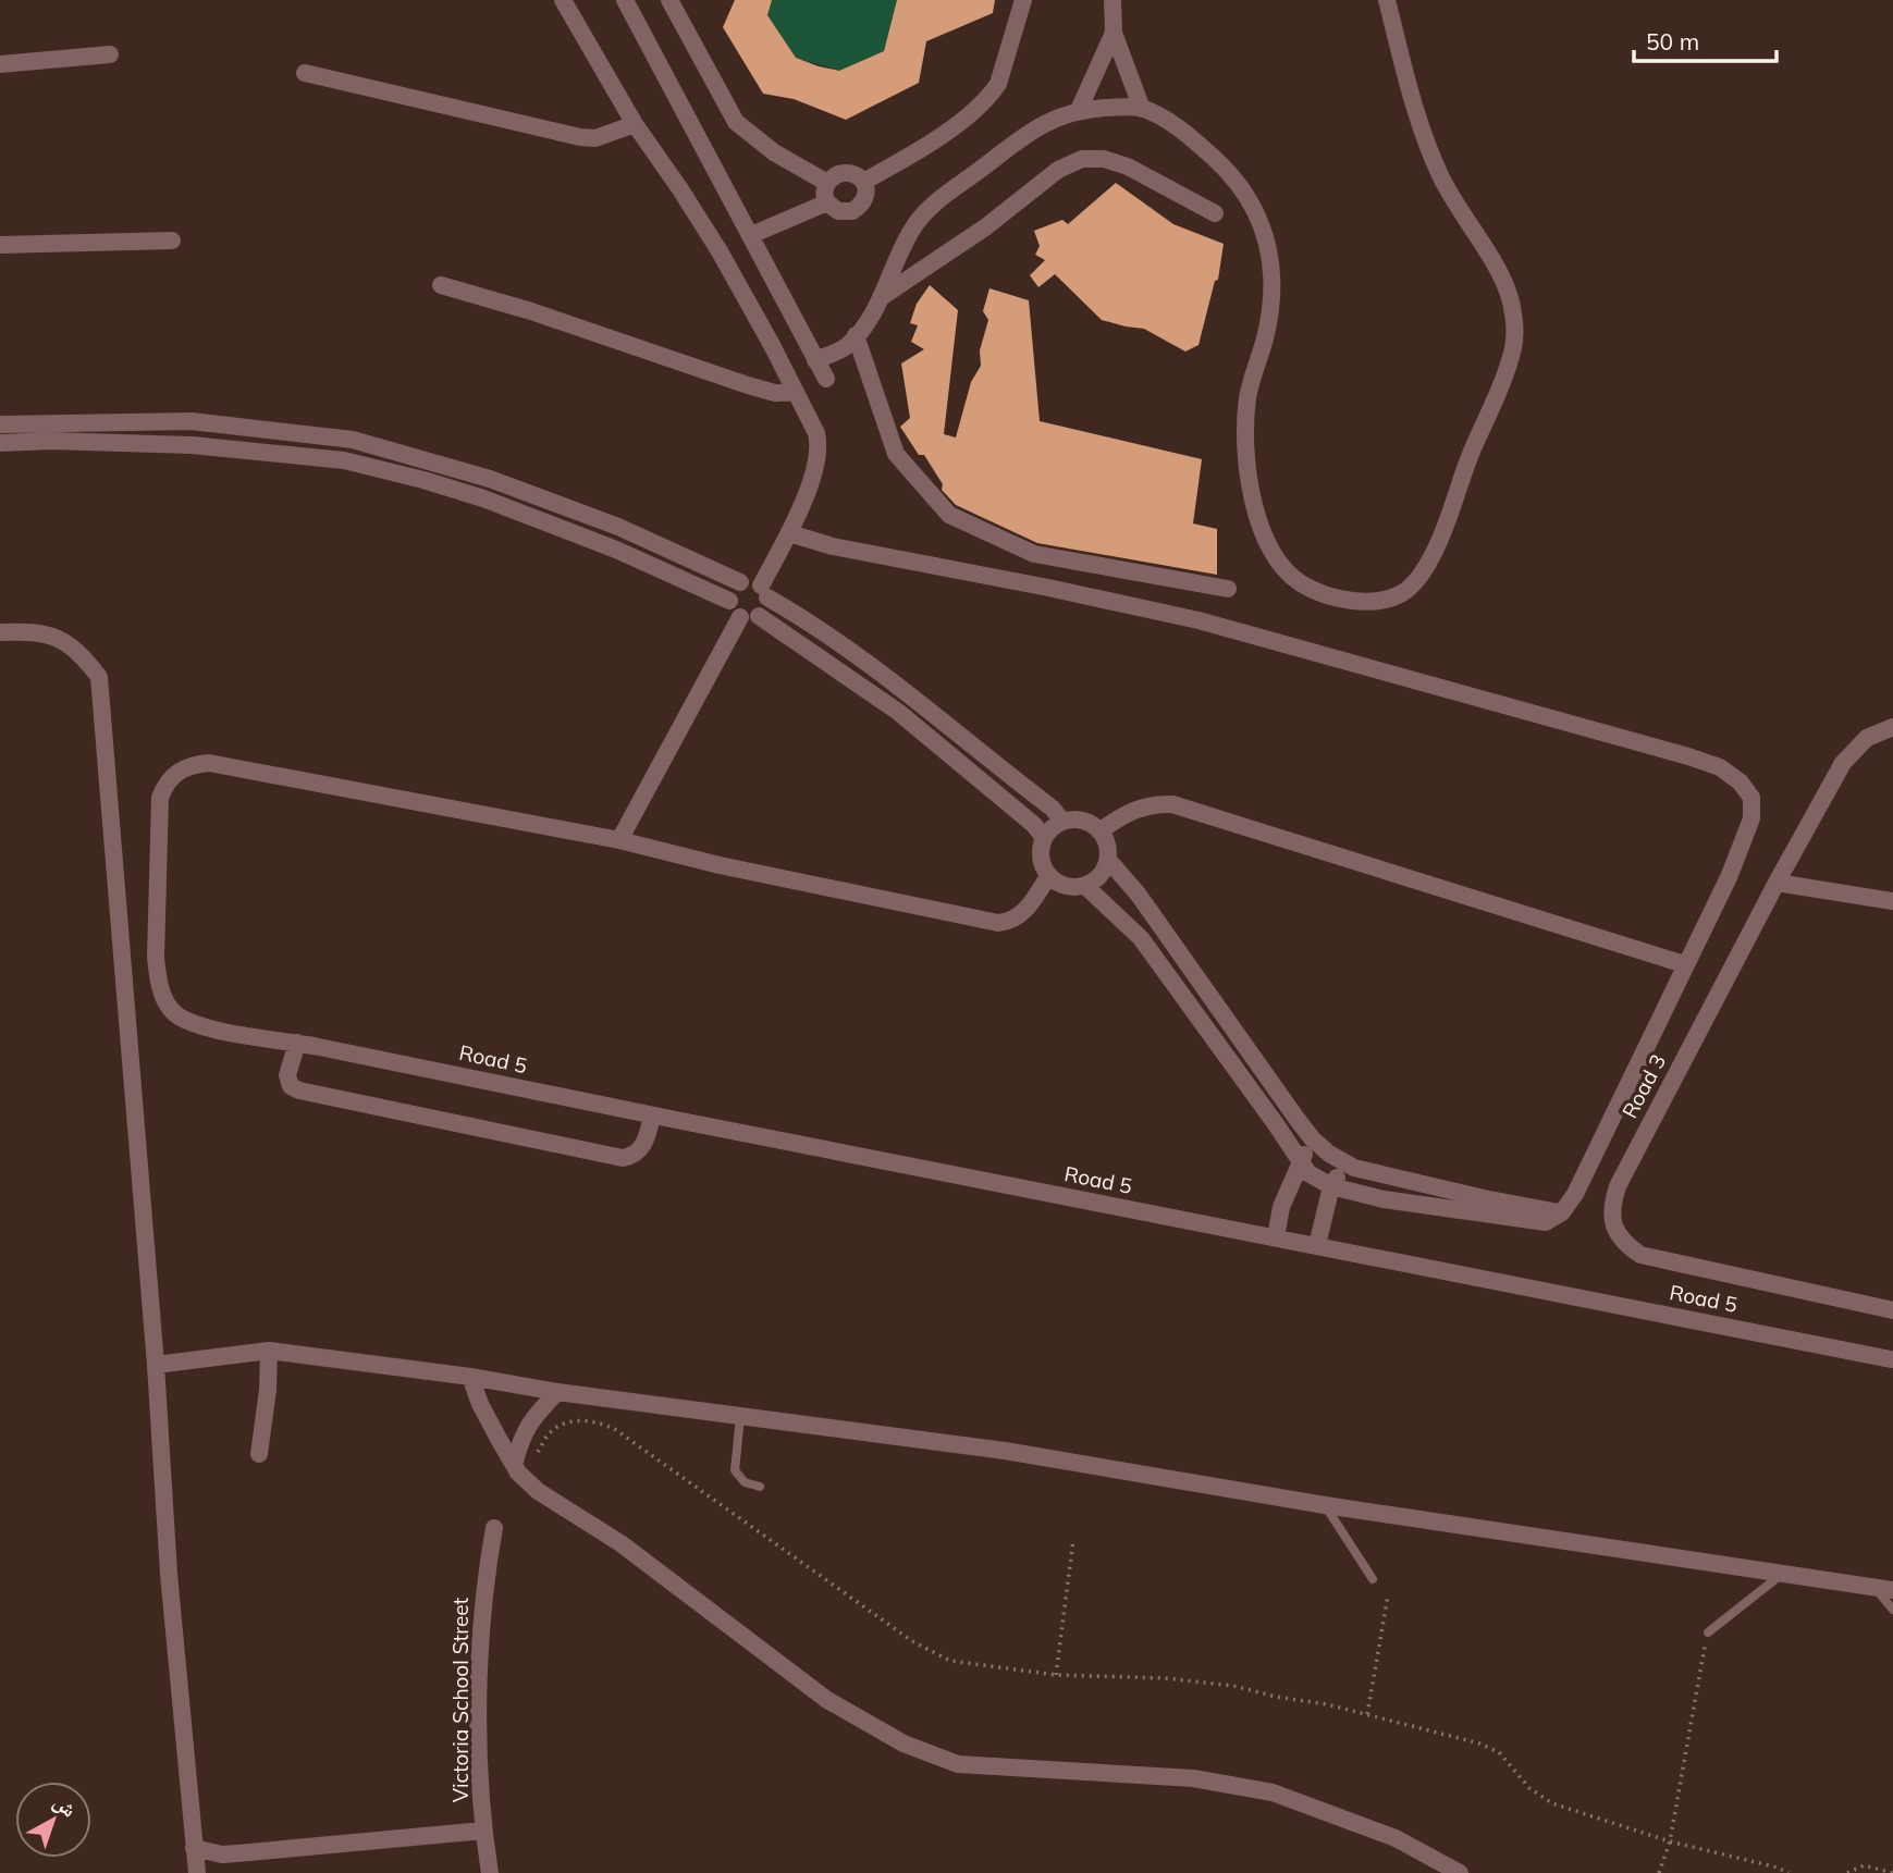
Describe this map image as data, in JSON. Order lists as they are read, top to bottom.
{
  "streets": {
    "street": ["Road 5", "Road 3", "Victoria School Street"]
  },
  "scale_bar": "50 m",
  "north": "top right"
}
